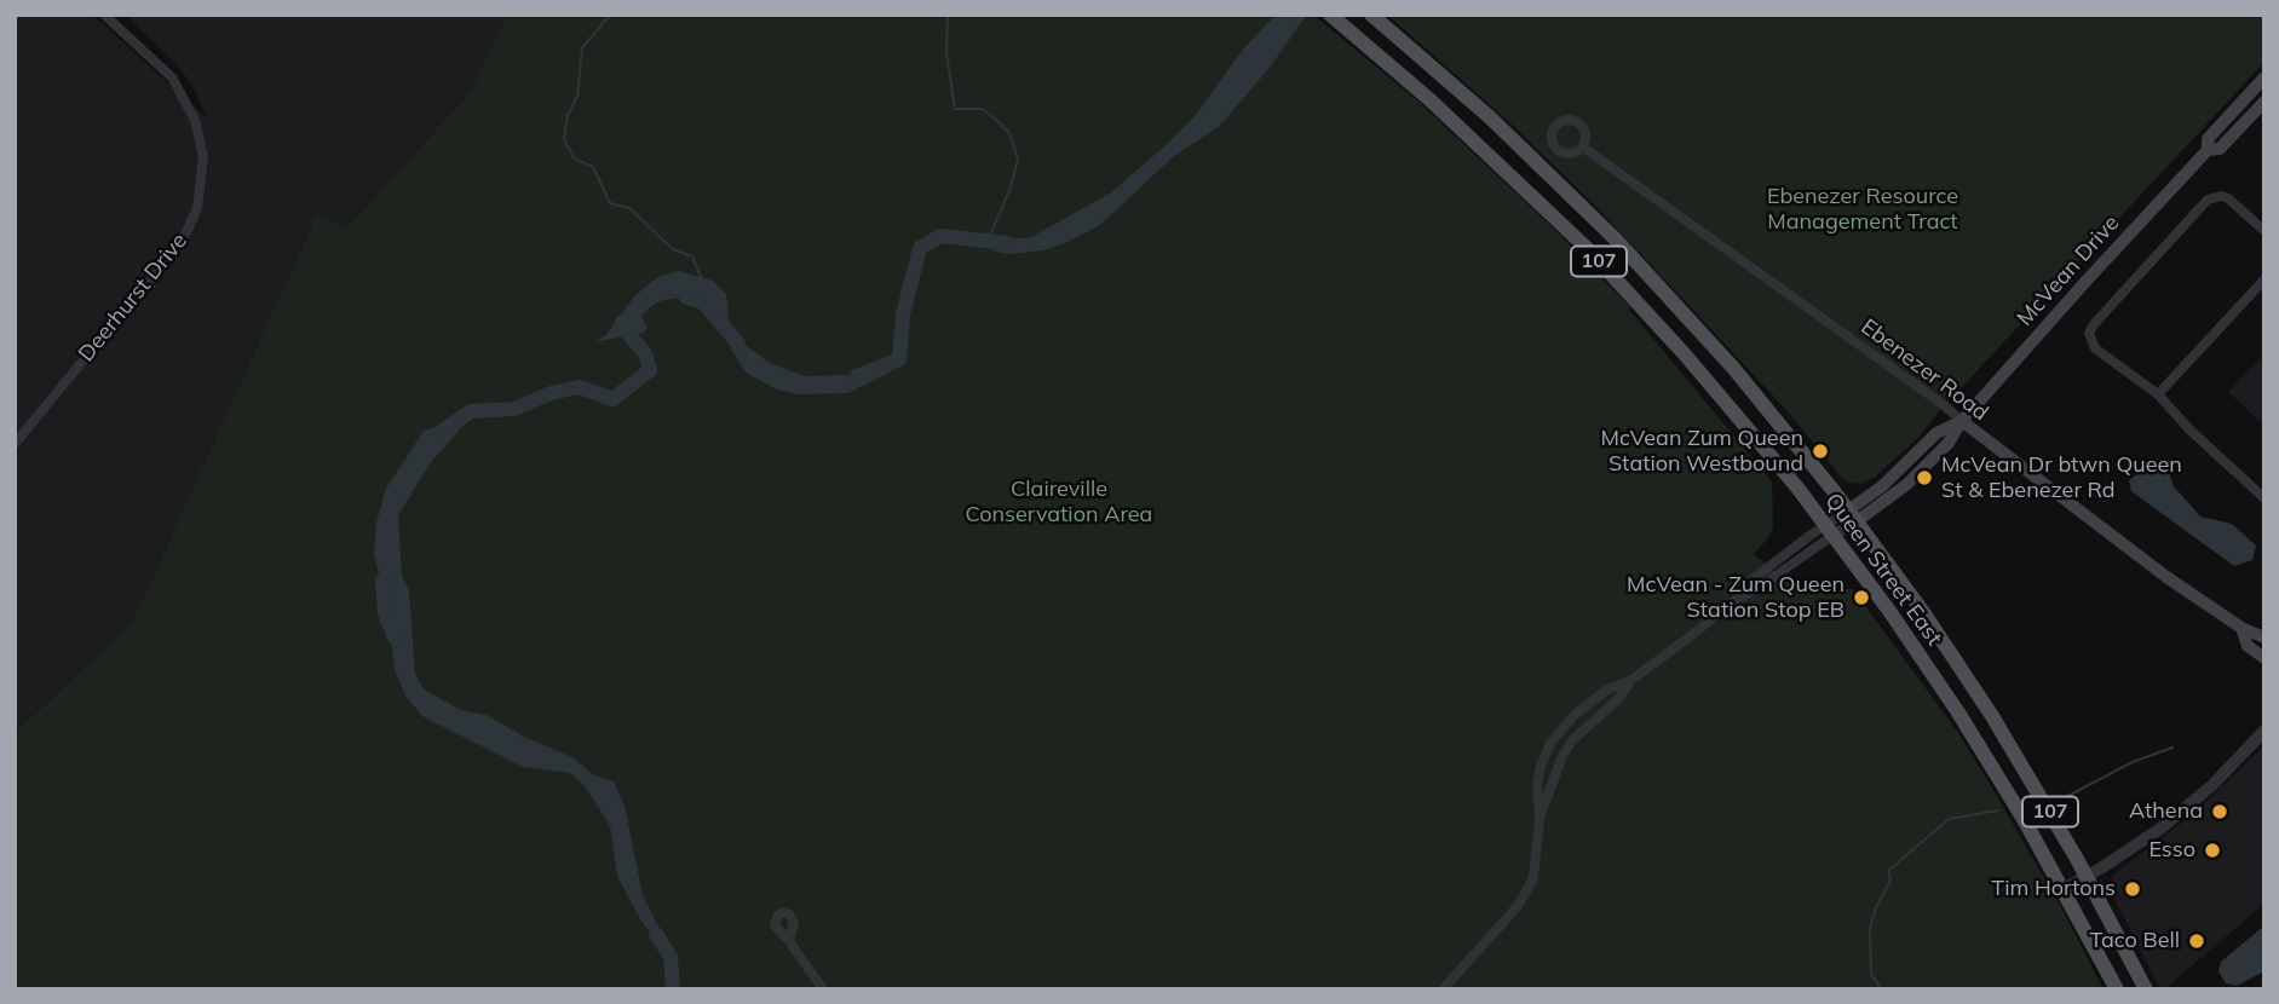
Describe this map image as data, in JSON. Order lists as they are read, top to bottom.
{
  "streets": {
    "main road": [
      "107",
      "McVean Drive",
      "Ebenezer Road",
      "Queen Street East"
    ],
    "street": ["Deerhurst Drive"]
  },
  "crossings": [
    ["107", "Queen Street East"],
    ["McVean Drive", "Ebenezer Road"],
    ["McVean Drive", "Queen Street East"]
  ],
  "parks": ["Ebenezer Resource Management Tract", "Claireville Conservation Area"],
  "places": [
    "McVean Zum Queen Station Westbound",
    "McVean Dr btwn Queen St & Ebenezer Rd",
    "McVean - Zum Queen Station Stop EB",
    "Athena",
    "Esso",
    "Tim Hortons",
    "Taco Bell"
  ]
}
